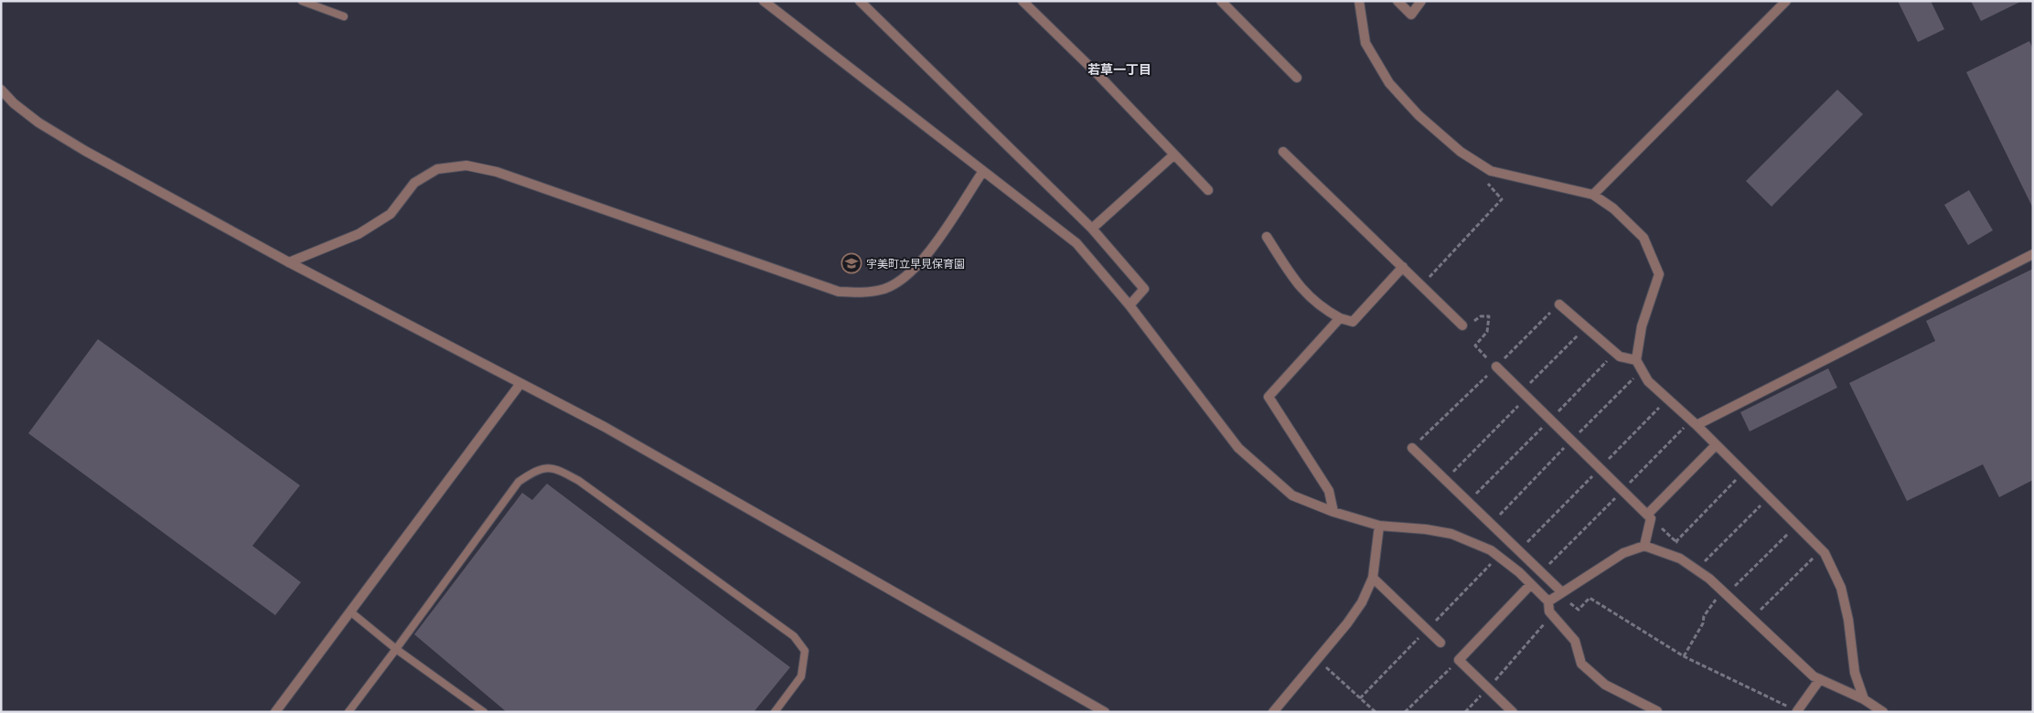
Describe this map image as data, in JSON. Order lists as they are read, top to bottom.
{
  "districts": ["若草一丁目"],
  "places": {
    "school or university": ["宇美町立早見保育園"]
  }
}
